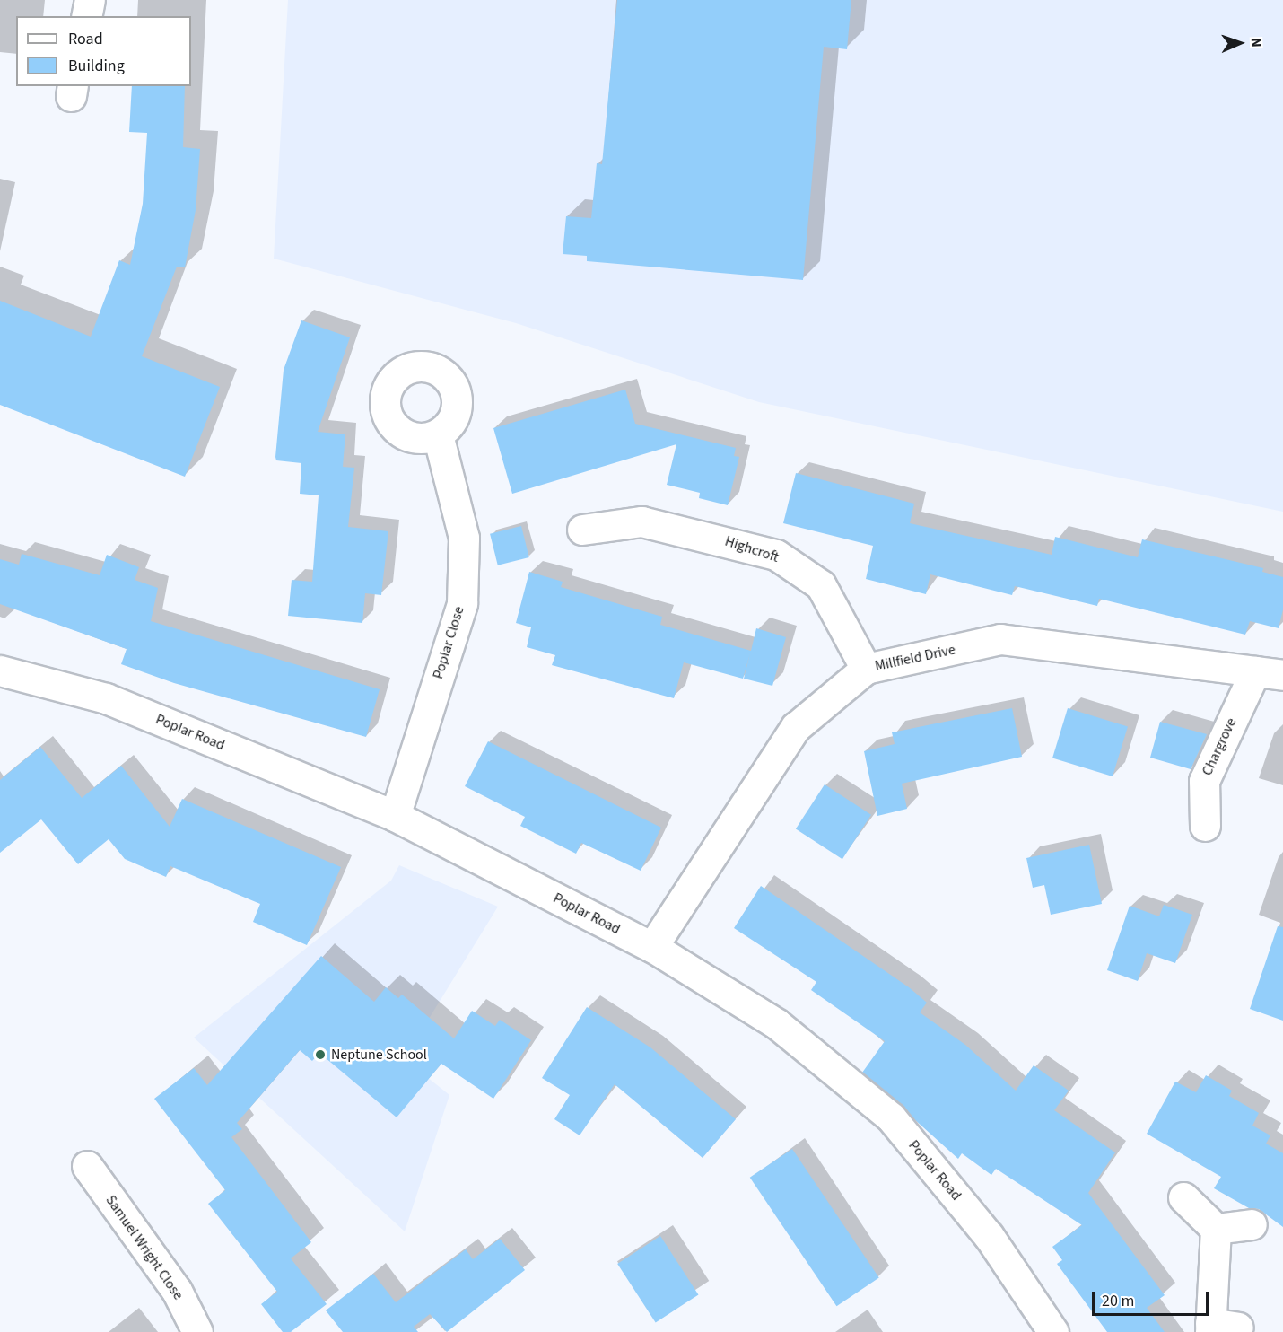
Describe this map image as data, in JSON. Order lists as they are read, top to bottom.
{
  "streets": {
    "street": [
      "Highcroft",
      "Poplar Close",
      "Millfield Drive",
      "Poplar Road",
      "Chargrove",
      "Samuel Wright Close"
    ]
  },
  "crossings": [
    ["Highcroft", "Millfield Drive"],
    ["Poplar Close", "Poplar Road"],
    ["Millfield Drive", "Poplar Road"],
    ["Millfield Drive", "Chargrove"]
  ],
  "places": ["Neptune School"],
  "legend": ["Road", "Building"],
  "scale_bar": "20 m",
  "north": "right"
}
